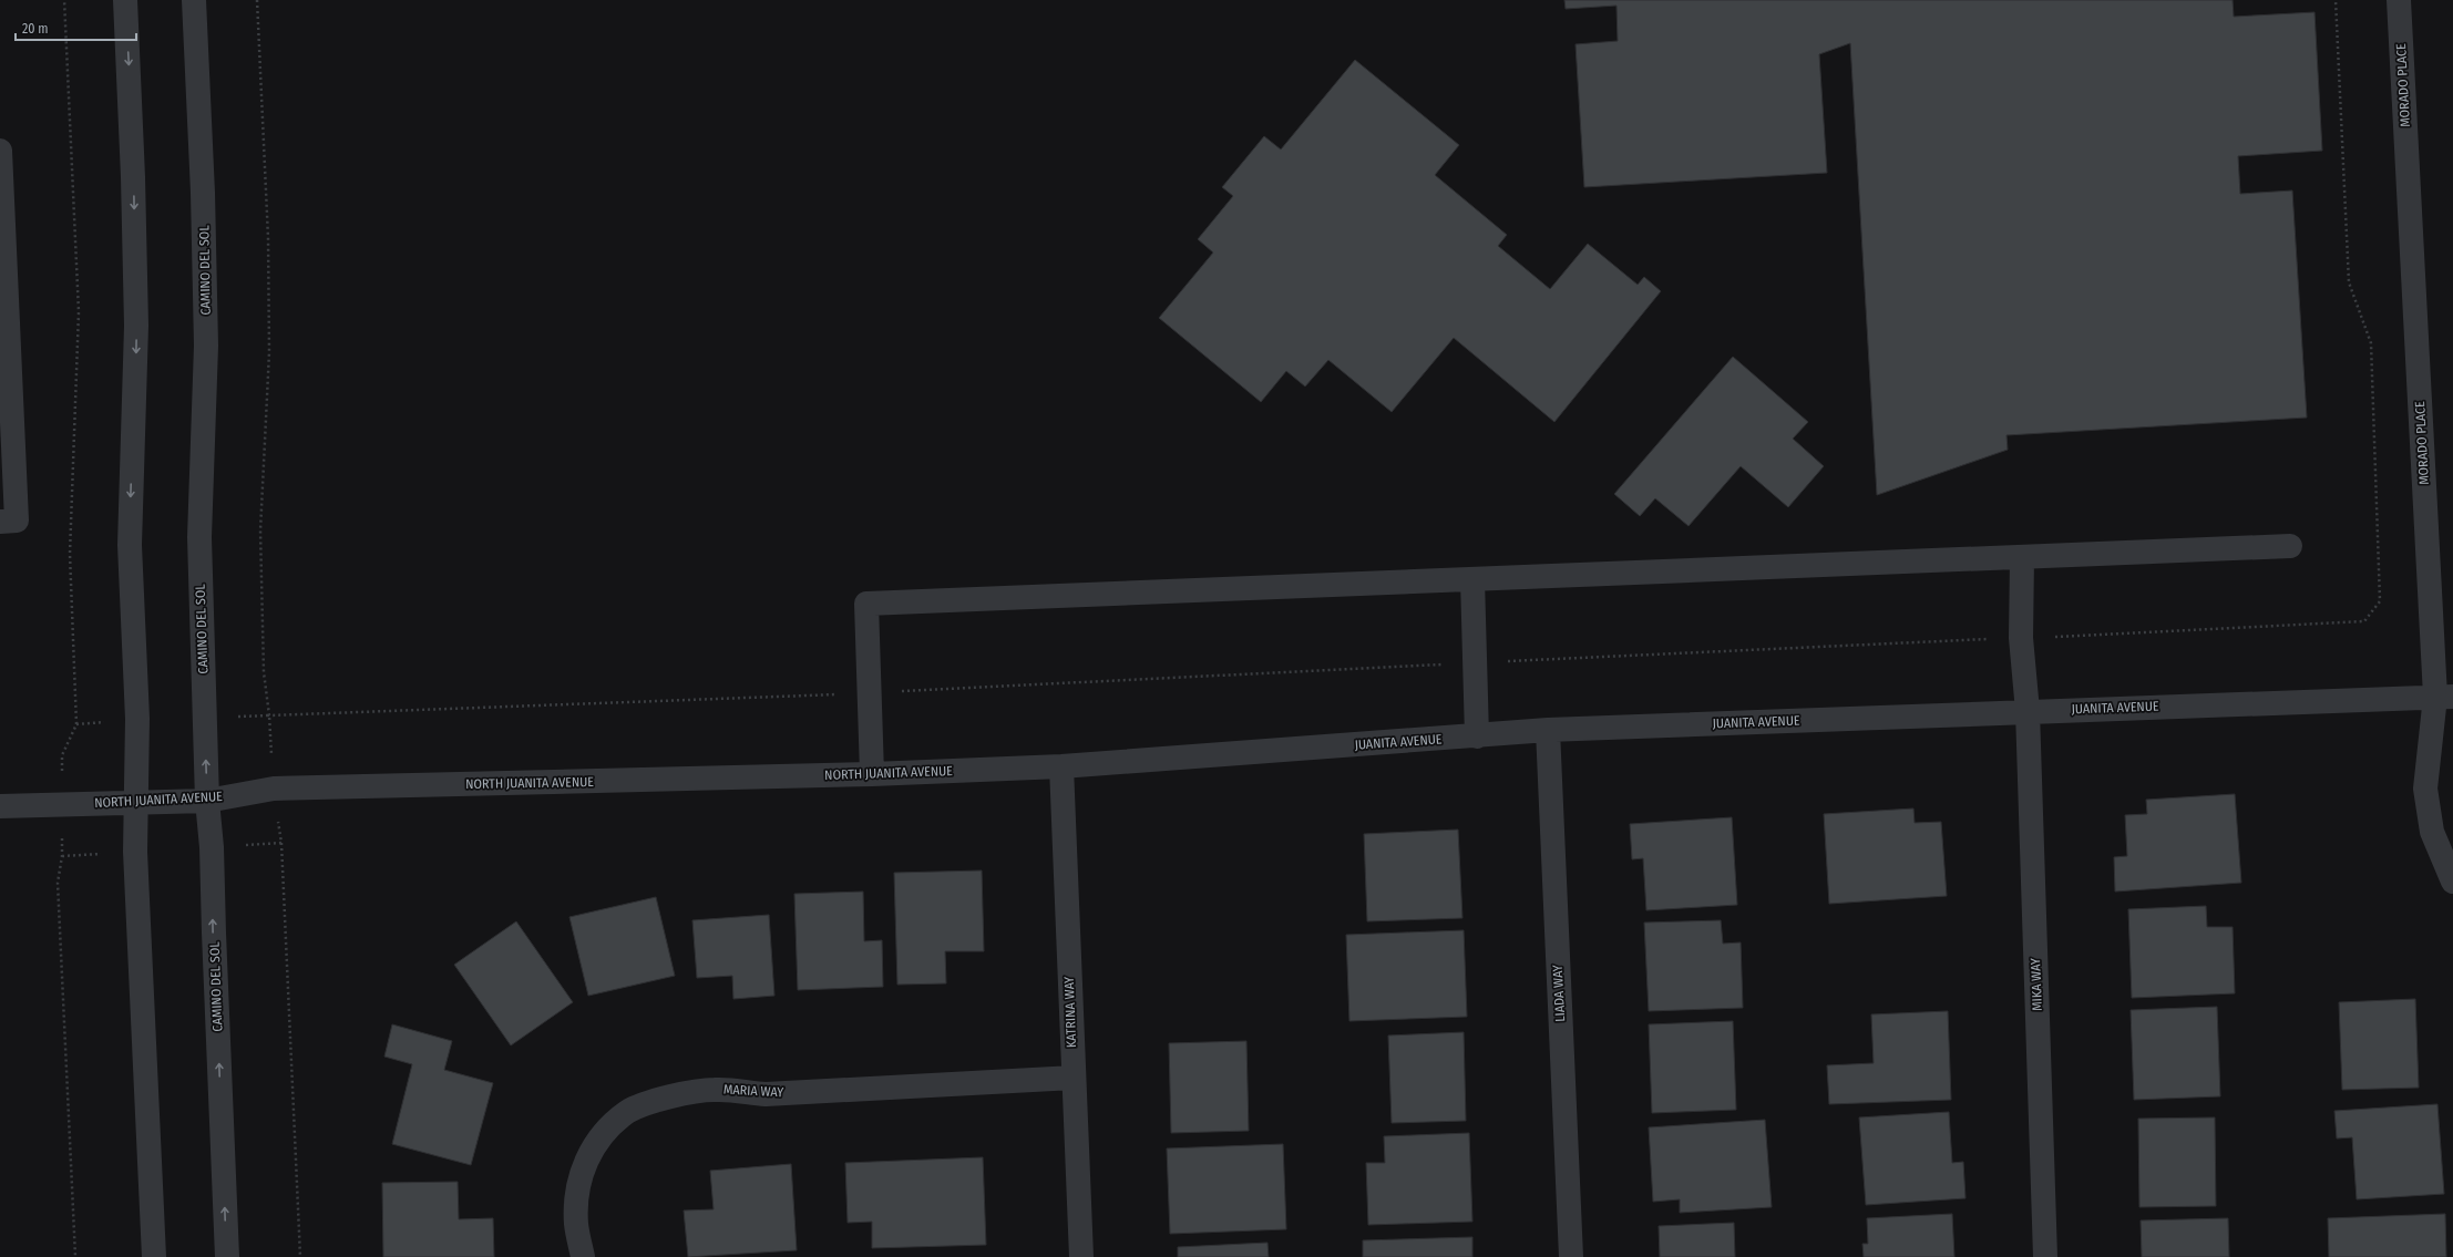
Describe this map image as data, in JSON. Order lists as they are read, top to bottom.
{
  "streets": {
    "street": [
      "MORADO PLACE",
      "CAMINO DEL SOL",
      "JUANITA AVENUE",
      "NORTH JUANITA AVENUE",
      "MIKA WAY",
      "LIADA WAY",
      "KATRINA WAY",
      "MARIA WAY"
    ]
  },
  "crossings": [
    ["MORADO PLACE", "JUANITA AVENUE"],
    ["CAMINO DEL SOL", "NORTH JUANITA AVENUE"],
    ["JUANITA AVENUE", "NORTH JUANITA AVENUE"],
    ["JUANITA AVENUE", "MIKA WAY"],
    ["JUANITA AVENUE", "LIADA WAY"],
    ["JUANITA AVENUE", "KATRINA WAY"],
    ["NORTH JUANITA AVENUE", "KATRINA WAY"],
    ["KATRINA WAY", "MARIA WAY"]
  ],
  "scale_bar": "20 m"
}
